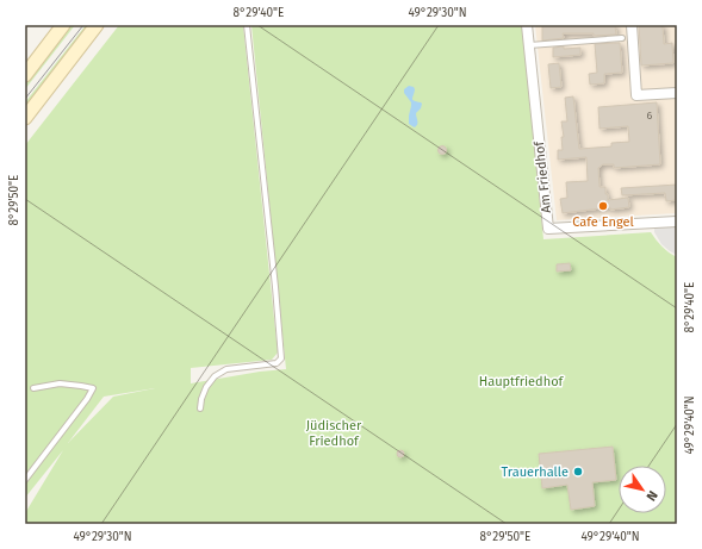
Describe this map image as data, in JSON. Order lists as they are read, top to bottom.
{
  "streets": {
    "street": ["Am Friedhof"]
  },
  "parks": ["Hauptfriedhof", "Jüdischer Friedhof"],
  "places": ["Cafe Engel", "Trauerhalle"],
  "house_numbers": ["6"],
  "north": "bottom right",
  "coordinates": [
    "8°29'40\"E",
    "49°29'30\"N",
    "8°29'50\"E",
    "49°29'40\"N"
  ]
}
